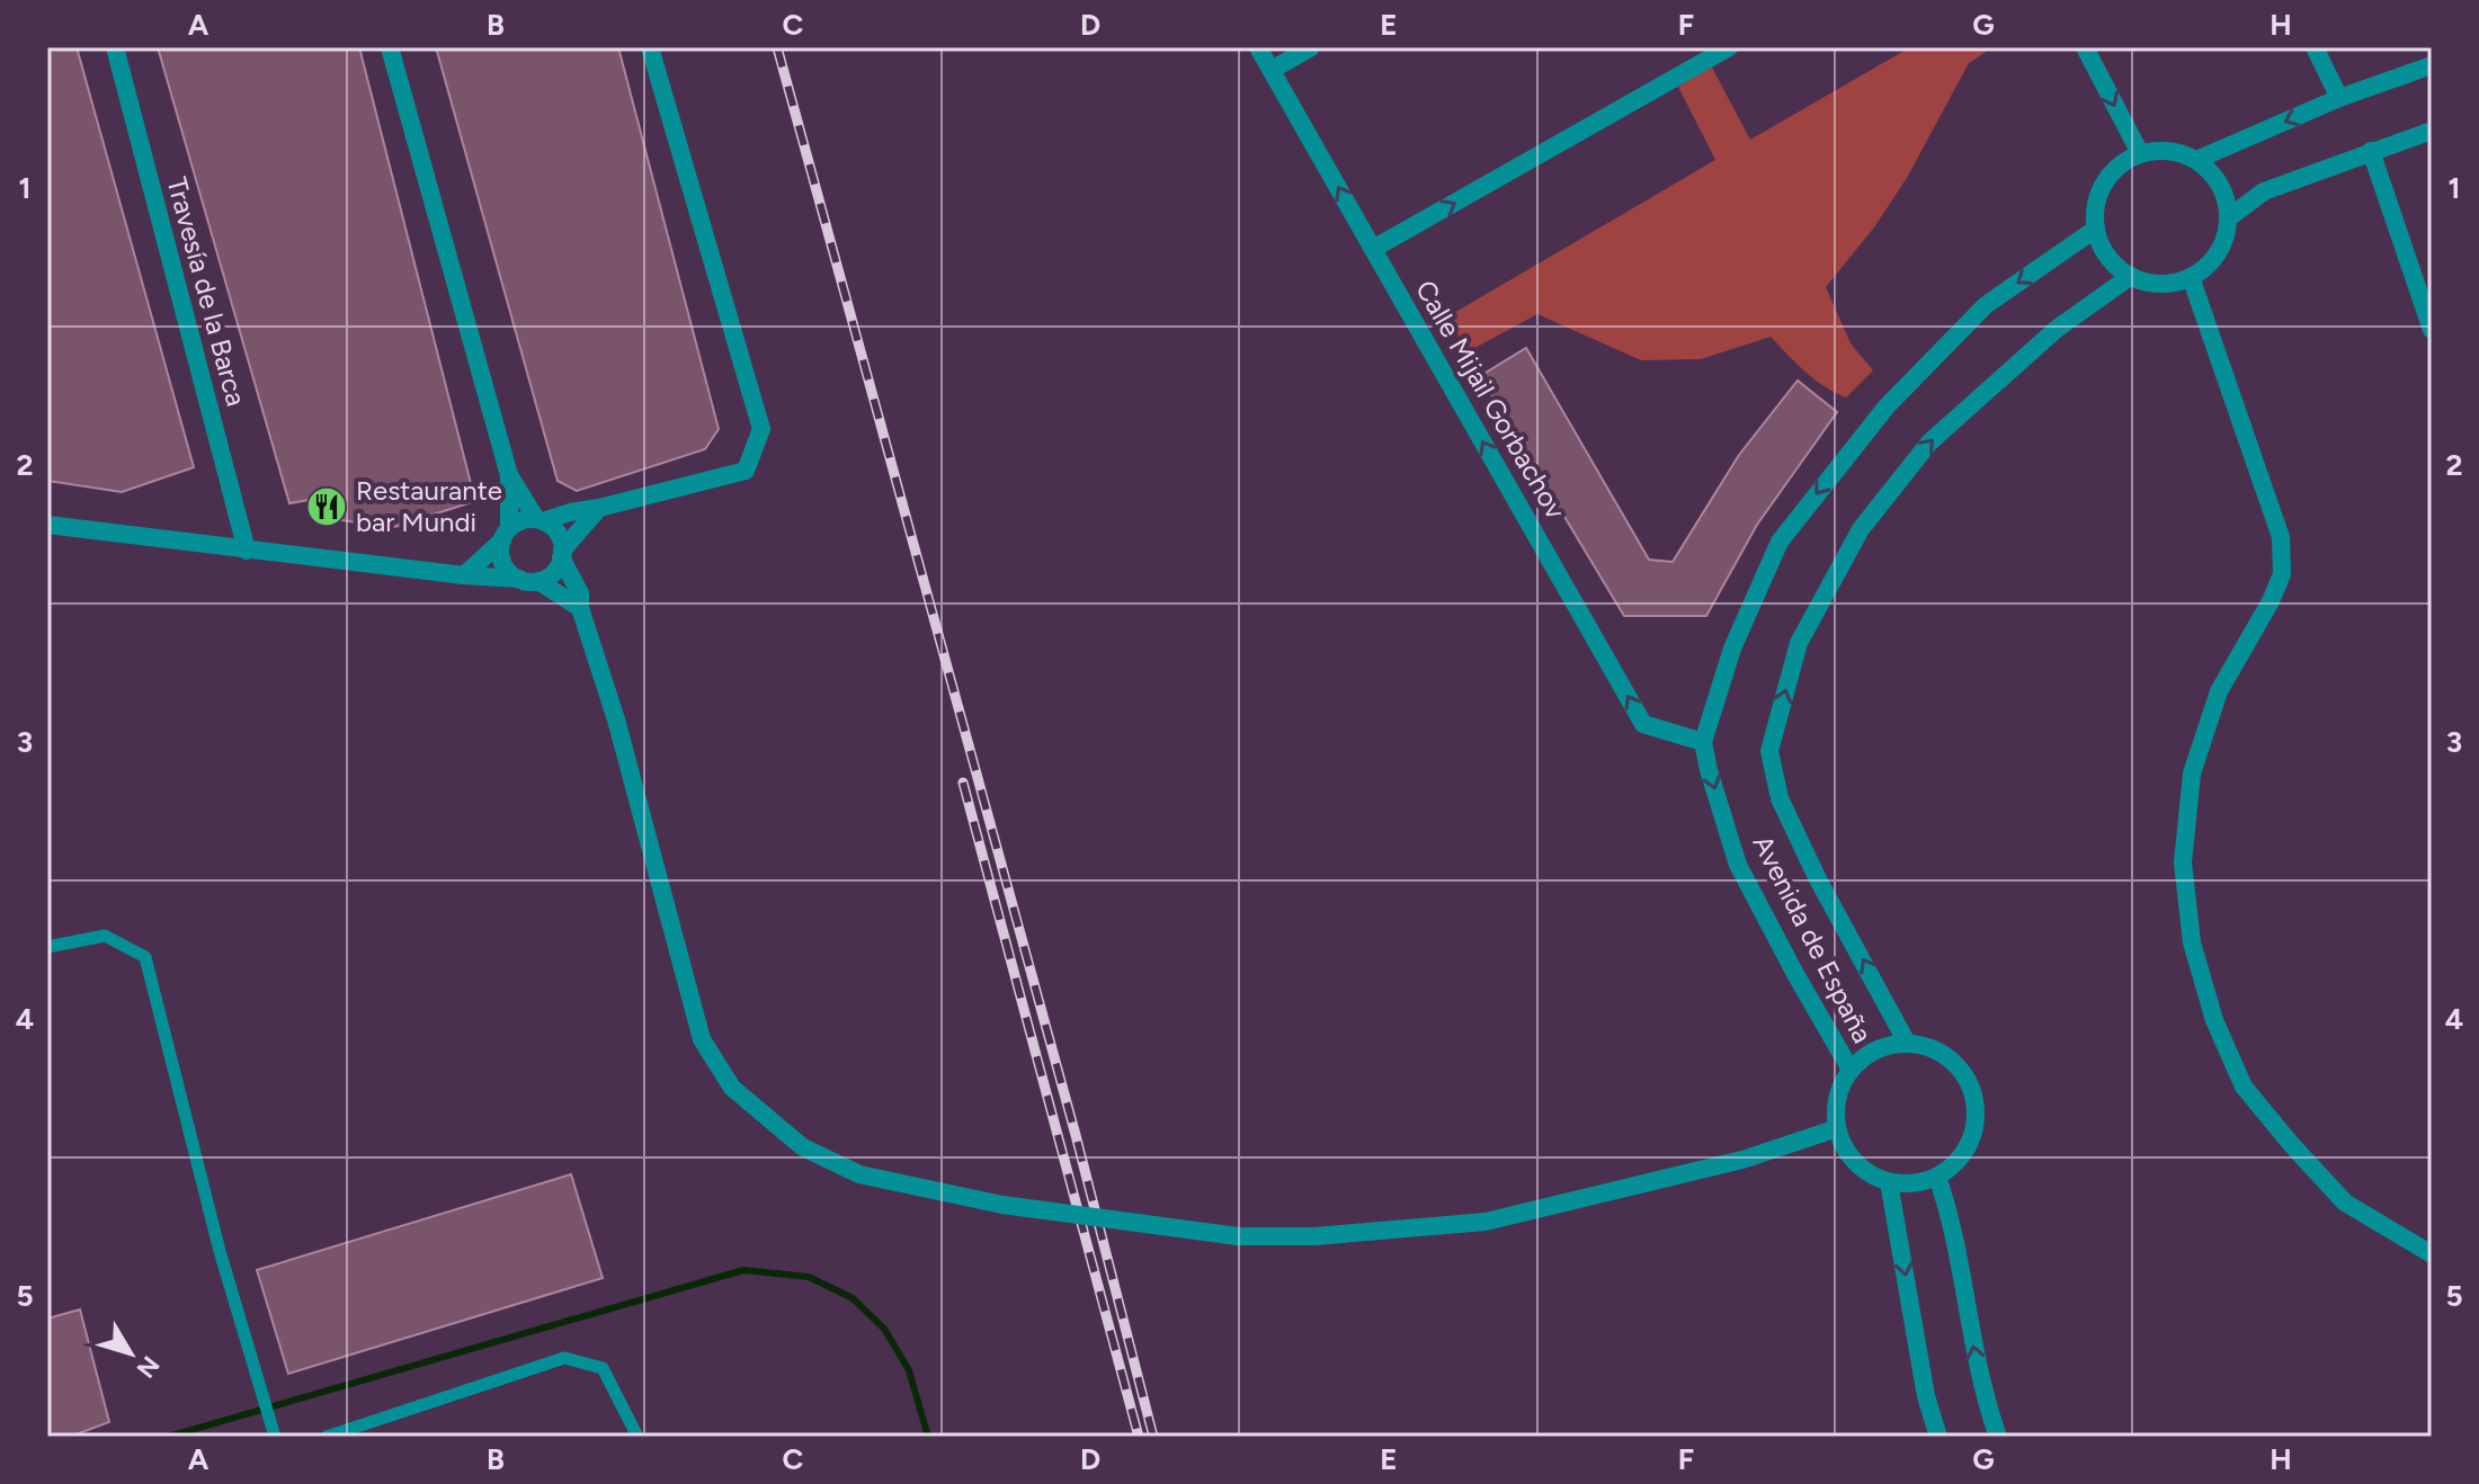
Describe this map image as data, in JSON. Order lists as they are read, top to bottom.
{
  "streets": {
    "street": ["Travesía de la Barca", "Calle Mijail Gorbachov", "Avenida de España"]
  },
  "crossings": [
    ["Calle Mijail Gorbachov", "Avenida de España"]
  ],
  "one_way": ["Calle Mijail Gorbachov"],
  "places": {
    "restaurant": ["Restaurante bar Mundi"]
  },
  "north": "bottom right",
  "grid": {
    "columns": [
      "A",
      "B",
      "C",
      "D",
      "E",
      "F",
      "G",
      "H"
    ],
    "rows": [
      "1",
      "2",
      "3",
      "4",
      "5"
    ]
  }
}
